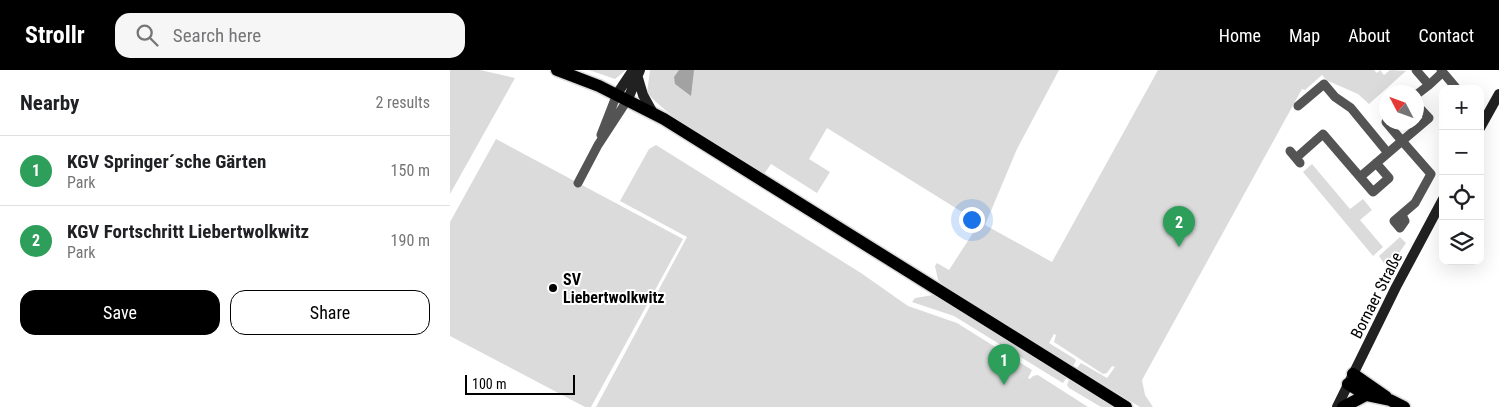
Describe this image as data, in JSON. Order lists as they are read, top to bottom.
{
  "streets": {
    "main road": ["Bornaer Straße"]
  },
  "places": ["SV Liebertwolkwitz"],
  "scale_bar": "100 m",
  "north": "top left",
  "page": {
    "header": "Strollr",
    "search": "Search here",
    "nav": [
      "Home",
      "Map",
      "About",
      "Contact"
    ],
    "heading": ["Nearby", "2 results"],
    "map_buttons": ["+", "−"],
    "list": [
      {
        "mark": "1",
        "name": "KGV Springer´sche Gärten",
        "note": "Park",
        "value": "150 m"
      },
      {
        "mark": "2",
        "name": "KGV Fortschritt Liebertwolkwitz",
        "note": "Park",
        "value": "190 m"
      }
    ],
    "pins": ["2", "1"],
    "buttons": ["Save", "Share"],
    "scale": "100 m"
  }
}
